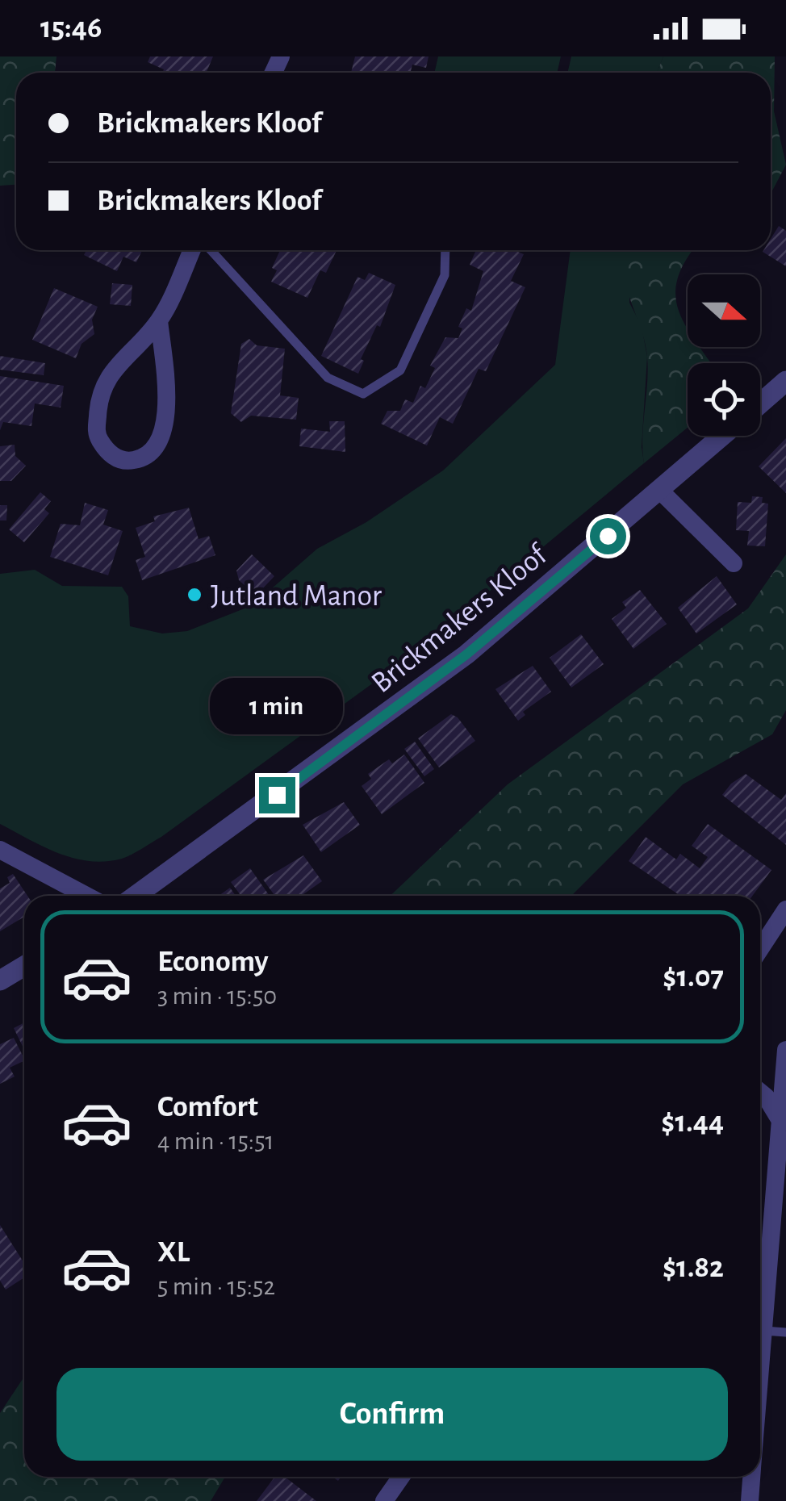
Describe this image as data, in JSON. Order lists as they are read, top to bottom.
{
  "streets": {
    "street": ["Brickmakers Kloof"]
  },
  "places": ["Jutland Manor"],
  "north": "right",
  "page": {
    "status": "15:46",
    "banner": ["Brickmakers Kloof", "Brickmakers Kloof"],
    "bubble": "1 min",
    "list": [
      {
        "name": "Economy",
        "note": "3 min · 15:50",
        "value": "$1.07"
      },
      {
        "name": "Comfort",
        "note": "4 min · 15:51",
        "value": "$1.44"
      },
      {
        "name": "XL",
        "note": "5 min · 15:52",
        "value": "$1.82"
      }
    ],
    "buttons": "Confirm"
  }
}
